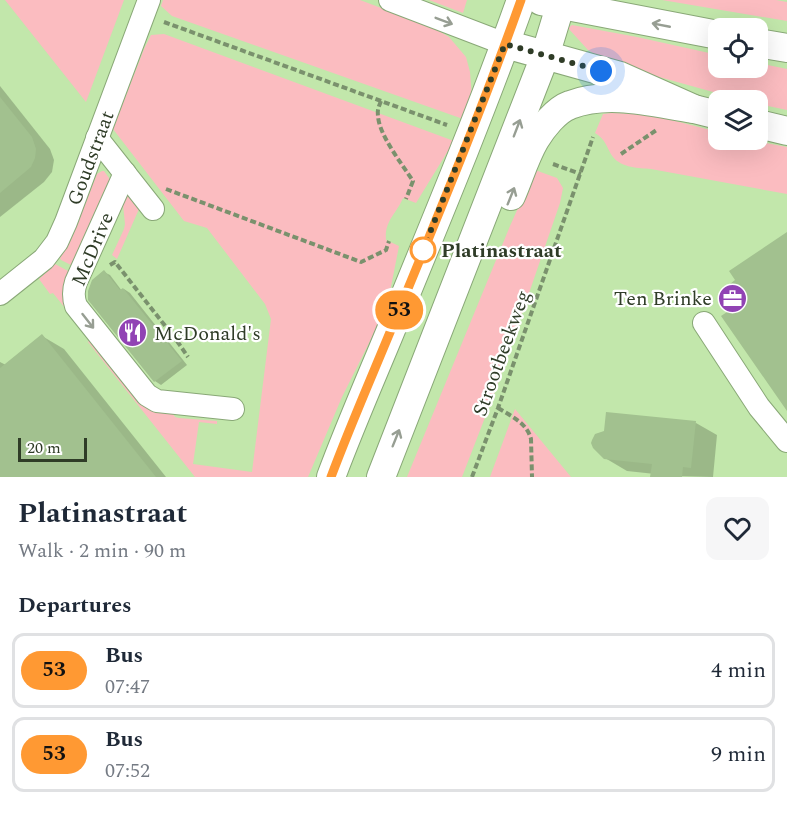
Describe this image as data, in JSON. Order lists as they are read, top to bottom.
{
  "streets": {
    "street": ["Goudstraat", "McDrive"],
    "path": ["Strootbeekweg"]
  },
  "one_way": ["McDrive"],
  "places": {
    "other": ["Platinastraat"],
    "office": ["Ten Brinke"],
    "restaurant": ["McDonald's"]
  },
  "lines": ["bus line 53"],
  "scale_bar": "20 m",
  "page": {
    "on_map": "53",
    "scale": "20 m",
    "heading": [
      ["Platinastraat", "Walk · 2 min · 90 m"],
      "Departures"
    ],
    "list": [
      {
        "mark": "53",
        "name": "Bus",
        "note": "07:47",
        "value": "4 min"
      },
      {
        "mark": "53",
        "name": "Bus",
        "note": "07:52",
        "value": "9 min"
      }
    ]
  }
}
